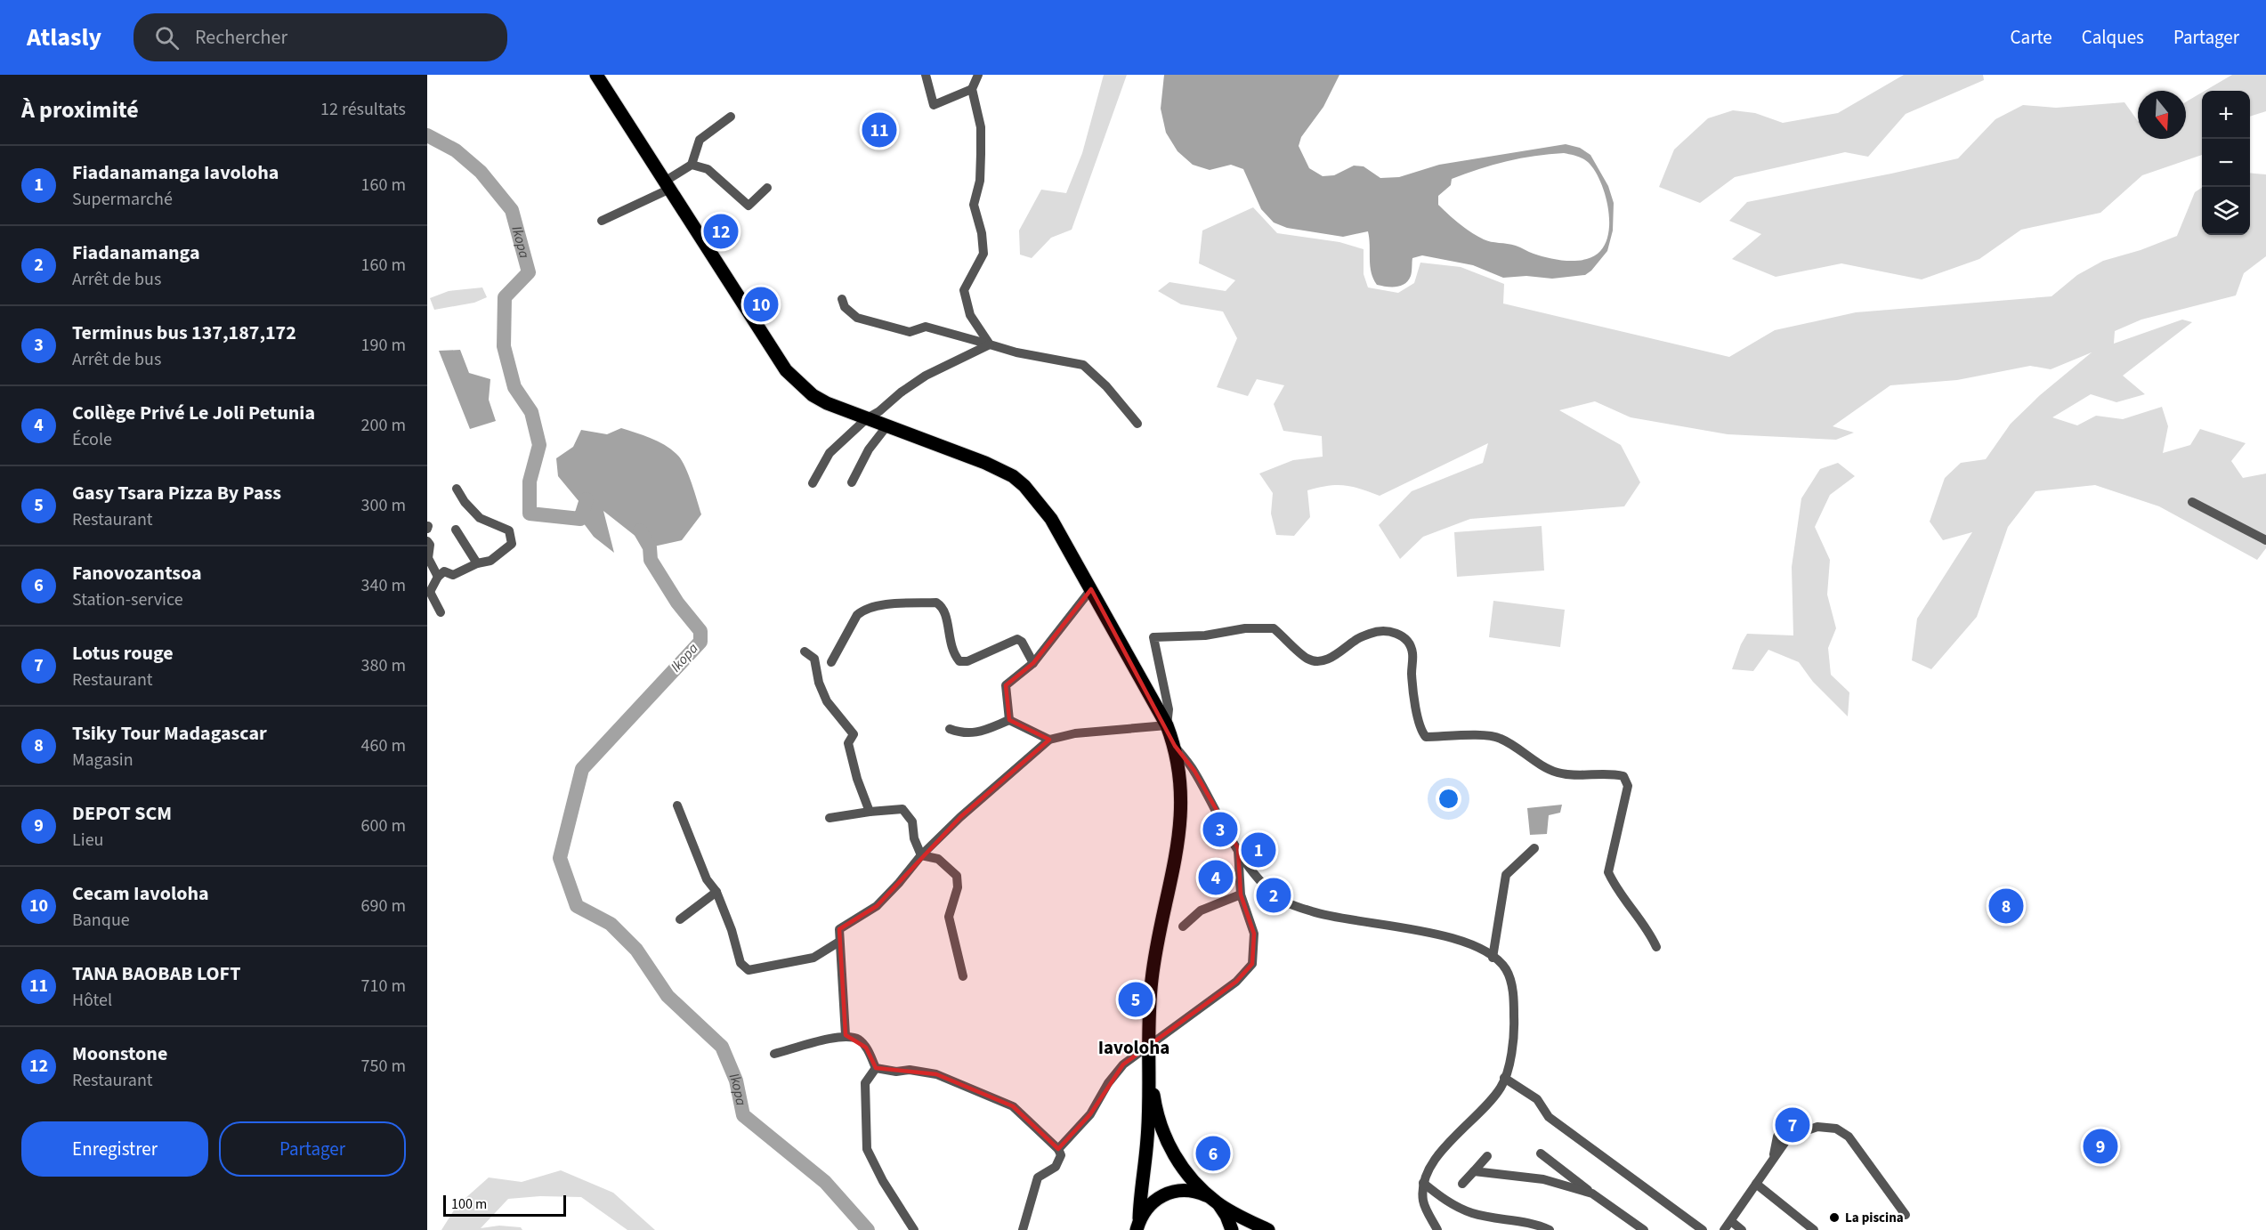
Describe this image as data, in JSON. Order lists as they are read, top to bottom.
{
  "districts": ["Iavoloha"],
  "water": ["Ikopa"],
  "places": ["La piscina"],
  "scale_bar": "100 m",
  "north": "bottom",
  "page": {
    "header": "Atlasly",
    "search": "Rechercher",
    "nav": ["Carte", "Calques", "Partager"],
    "heading": ["À proximité", "12 résultats"],
    "map_buttons": ["+", "−"],
    "pins": [
      "11",
      "12",
      "10",
      "3",
      "1",
      "4",
      "2",
      "8",
      "5",
      "7",
      "9",
      "6"
    ],
    "list": [
      {
        "mark": "1",
        "name": "Fiadanamanga Iavoloha",
        "note": "Supermarché",
        "value": "160 m"
      },
      {
        "mark": "2",
        "name": "Fiadanamanga",
        "note": "Arrêt de bus",
        "value": "160 m"
      },
      {
        "mark": "3",
        "name": "Terminus bus 137,187,172",
        "note": "Arrêt de bus",
        "value": "190 m"
      },
      {
        "mark": "4",
        "name": "Collège Privé Le Joli Petunia",
        "note": "École",
        "value": "200 m"
      },
      {
        "mark": "5",
        "name": "Gasy Tsara Pizza By Pass",
        "note": "Restaurant",
        "value": "300 m"
      },
      {
        "mark": "6",
        "name": "Fanovozantsoa",
        "note": "Station-service",
        "value": "340 m"
      },
      {
        "mark": "7",
        "name": "Lotus rouge",
        "note": "Restaurant",
        "value": "380 m"
      },
      {
        "mark": "8",
        "name": "Tsiky Tour Madagascar",
        "note": "Magasin",
        "value": "460 m"
      },
      {
        "mark": "9",
        "name": "DEPOT SCM",
        "note": "Lieu",
        "value": "600 m"
      },
      {
        "mark": "10",
        "name": "Cecam Iavoloha",
        "note": "Banque",
        "value": "690 m"
      },
      {
        "mark": "11",
        "name": "TANA BAOBAB LOFT",
        "note": "Hôtel",
        "value": "710 m"
      },
      {
        "mark": "12",
        "name": "Moonstone",
        "note": "Restaurant",
        "value": "750 m"
      }
    ],
    "buttons": ["Enregistrer", "Partager"],
    "scale": "100 m"
  }
}
